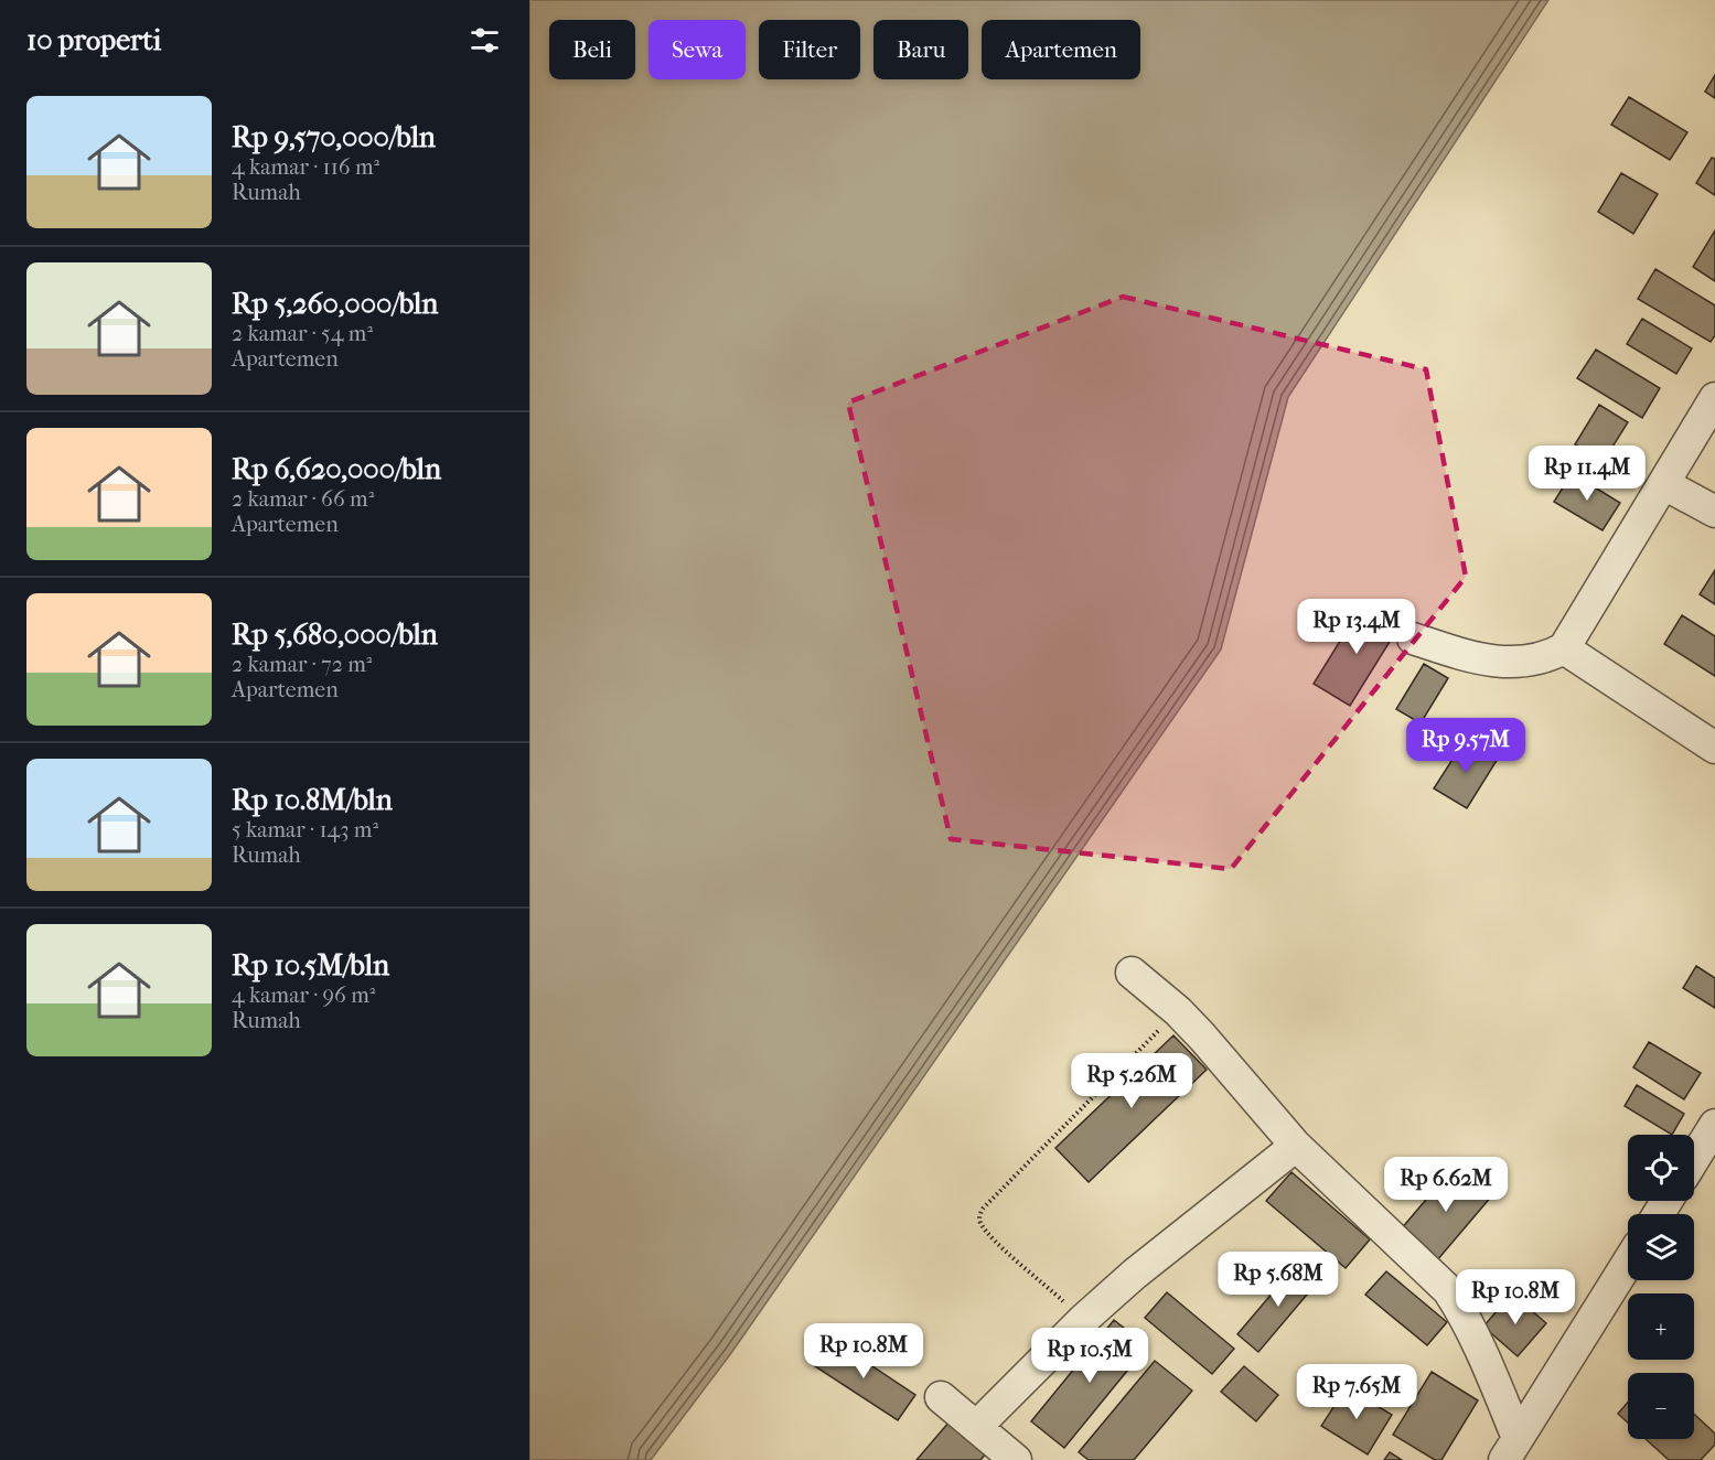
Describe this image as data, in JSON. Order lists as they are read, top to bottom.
{
  "page": {
    "heading": "10 properti",
    "chip": [
      "Beli",
      "Sewa",
      "Filter",
      "Baru",
      "Apartemen"
    ],
    "list": [
      {
        "name": "Rp 9,570,000/bln",
        "note": "4 kamar · 116 m² · Rumah"
      },
      {
        "name": "Rp 5,260,000/bln",
        "note": "2 kamar · 54 m² · Apartemen"
      },
      {
        "name": "Rp 6,620,000/bln",
        "note": "2 kamar · 66 m² · Apartemen"
      },
      {
        "name": "Rp 5,680,000/bln",
        "note": "2 kamar · 72 m² · Apartemen"
      },
      {
        "name": "Rp 10.8M/bln",
        "note": "5 kamar · 143 m² · Rumah"
      },
      {
        "name": "Rp 10.5M/bln",
        "note": "4 kamar · 96 m² · Rumah"
      }
    ],
    "price": [
      "Rp 11.4M",
      "Rp 13.4M",
      "Rp 9.57M",
      "Rp 5.26M",
      "Rp 6.62M",
      "Rp 5.68M",
      "Rp 10.8M",
      "Rp 10.8M",
      "Rp 10.5M",
      "Rp 7.65M"
    ],
    "map_buttons": ["+", "−"]
  }
}
